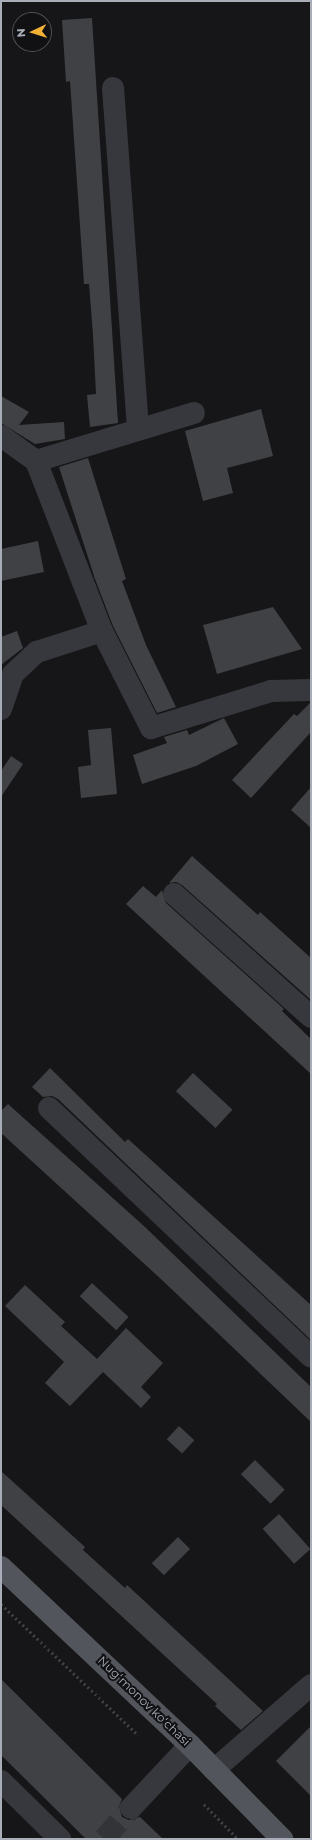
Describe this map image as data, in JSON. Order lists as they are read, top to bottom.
{
  "streets": {
    "main road": ["Nugʻmonov koʻchasi"]
  },
  "north": "left"
}
